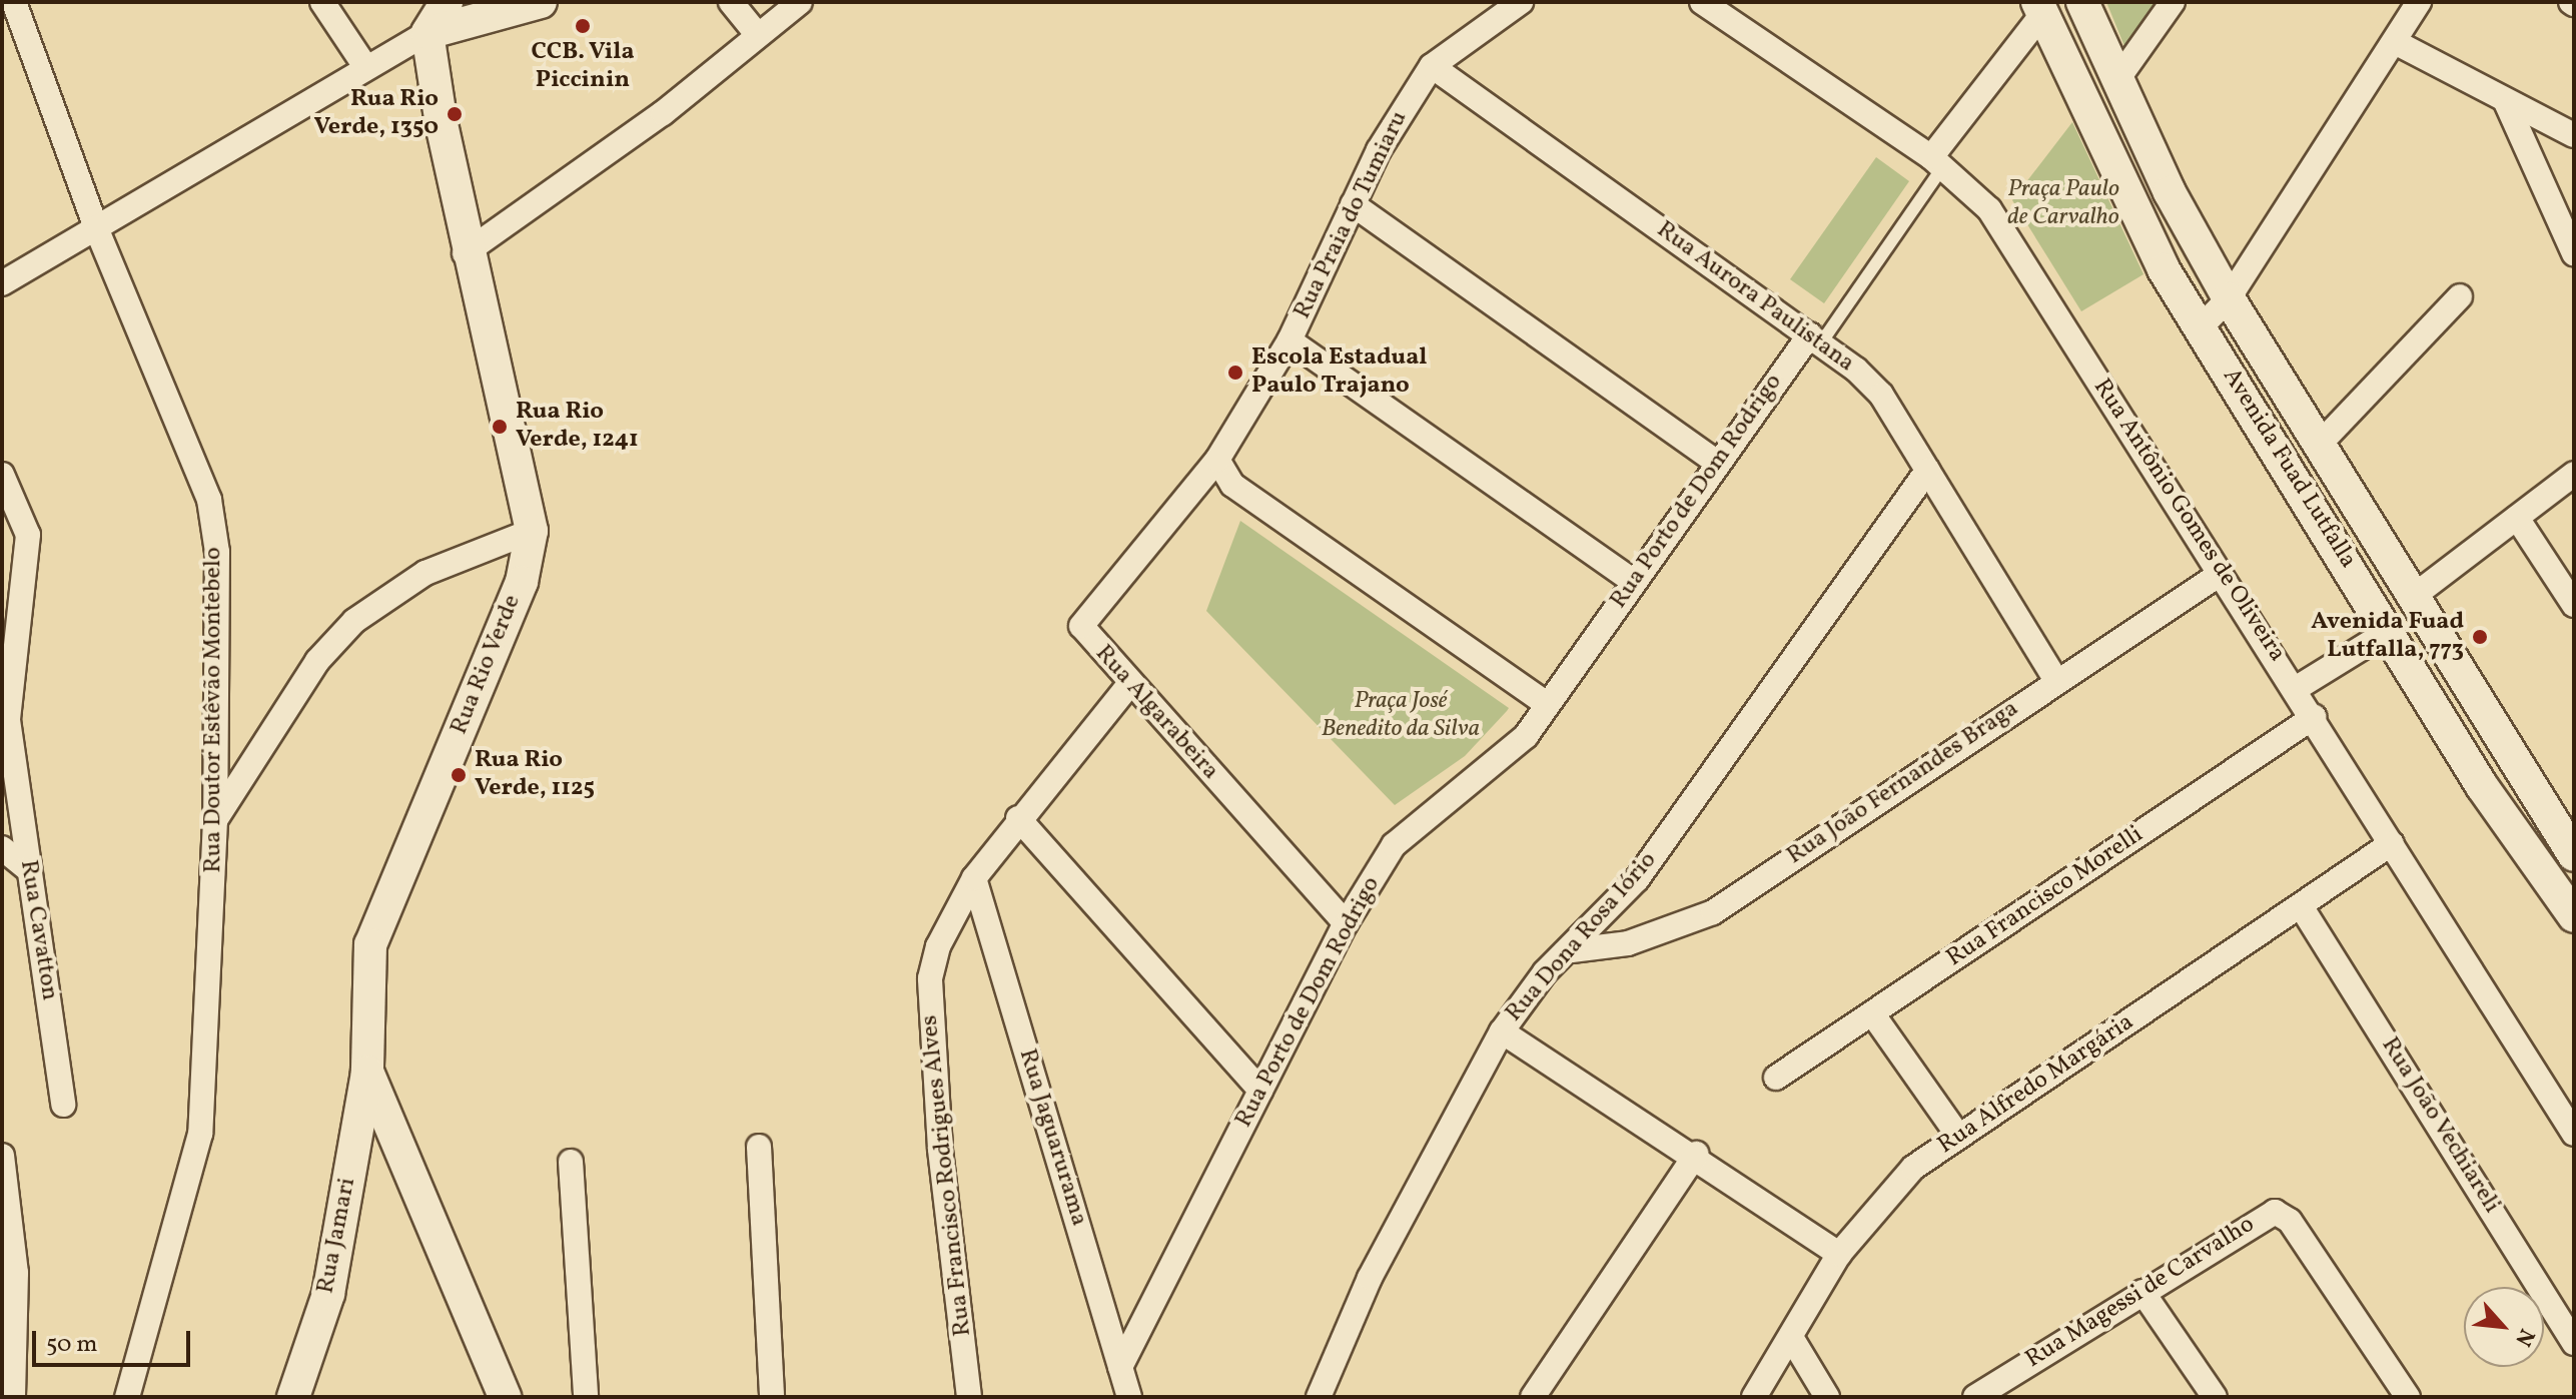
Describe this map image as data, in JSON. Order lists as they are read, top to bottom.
{
  "streets": {
    "main road": ["Avenida Fuad Lutfalla", "Rua Rio Verde", "Rua Jamari"],
    "street": [
      "Rua Praia do Tumiaru",
      "Rua Aurora Paulistana",
      "Rua Porto de Dom Rodrigo",
      "Rua Antônio Gomes de Oliveira",
      "Rua Doutor Estêvão Montebelo",
      "Rua Algarabeira",
      "Rua João Fernandes Braga",
      "Rua Francisco Morelli",
      "Rua Cavatton",
      "Rua Dona Rosa Iório",
      "Rua Alfredo Margária",
      "Rua João Vechiareli",
      "Rua Jaguarurama",
      "Rua Francisco Rodrigues Alves",
      "Rua Magessi de Carvalho"
    ]
  },
  "crossings": [
    ["Rua Praia do Tumiaru", "Rua Aurora Paulistana"],
    ["Rua Praia do Tumiaru", "Rua Algarabeira"],
    ["Rua Aurora Paulistana", "Rua Porto de Dom Rodrigo"],
    ["Rua Aurora Paulistana", "Rua João Fernandes Braga"],
    ["Rua Aurora Paulistana", "Rua Dona Rosa Iório"],
    ["Rua Porto de Dom Rodrigo", "Rua Algarabeira"],
    ["Rua Porto de Dom Rodrigo", "Rua Jaguarurama"],
    ["Rua Antônio Gomes de Oliveira", "Rua João Fernandes Braga"],
    ["Rua Antônio Gomes de Oliveira", "Rua Francisco Morelli"],
    ["Rua Antônio Gomes de Oliveira", "Rua Alfredo Margária"],
    ["Rua Rio Verde", "Rua Jamari"],
    ["Rua Algarabeira", "Rua Francisco Rodrigues Alves"],
    ["Rua João Fernandes Braga", "Rua Dona Rosa Iório"],
    ["Rua Alfredo Margária", "Rua João Vechiareli"],
    ["Rua Jaguarurama", "Rua Francisco Rodrigues Alves"]
  ],
  "parks": ["Praça Paulo de Carvalho", "Praça José Benedito da Silva"],
  "places": [
    "CCB. Vila Piccinin",
    "Rua Rio Verde, 1350",
    "Escola Estadual Paulo Trajano",
    "Rua Rio Verde, 1241",
    "Avenida Fuad Lutfalla, 773",
    "Rua Rio Verde, 1125"
  ],
  "scale_bar": "50 m",
  "north": "bottom right"
}
